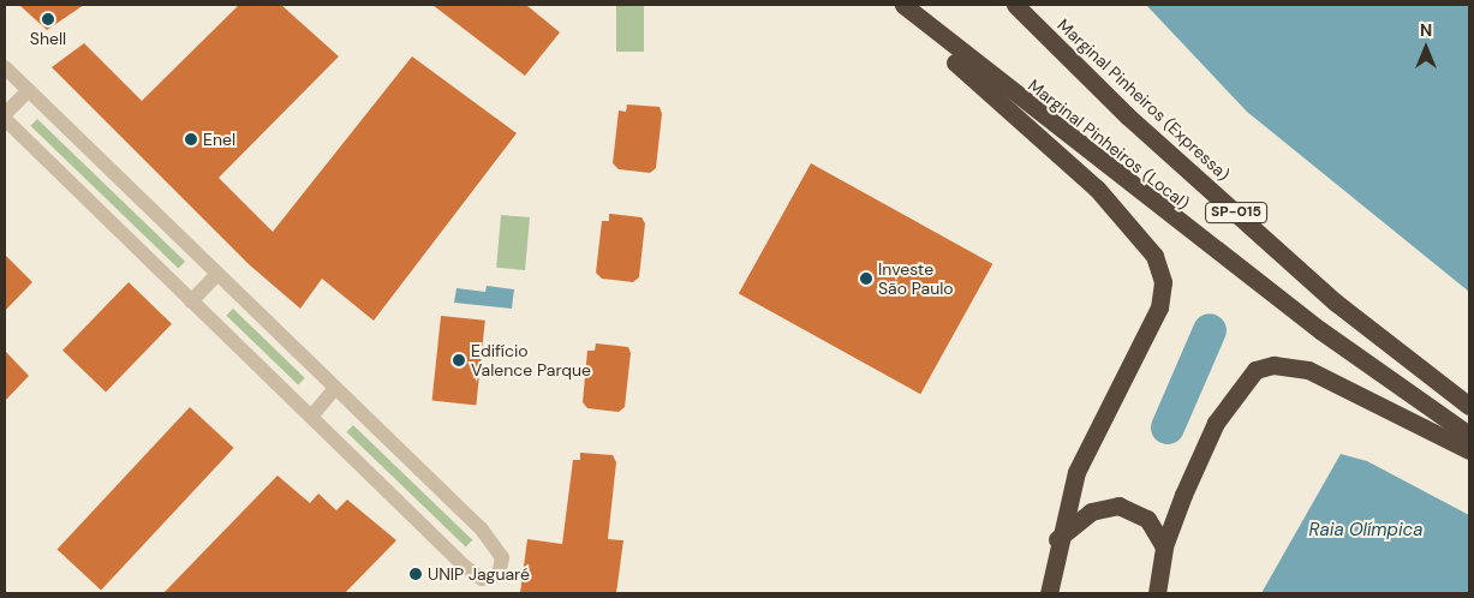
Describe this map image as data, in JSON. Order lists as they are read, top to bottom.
{
  "streets": {
    "highway": ["Marginal Pinheiros (Expressa)", "Marginal Pinheiros (Local)", "SP-015"]
  },
  "water": ["Raia Olímpica"],
  "places": [
    "Shell",
    "Enel",
    "Investe São Paulo",
    "Edifício Valence Parque",
    "UNIP Jaguaré"
  ],
  "north": "top"
}
